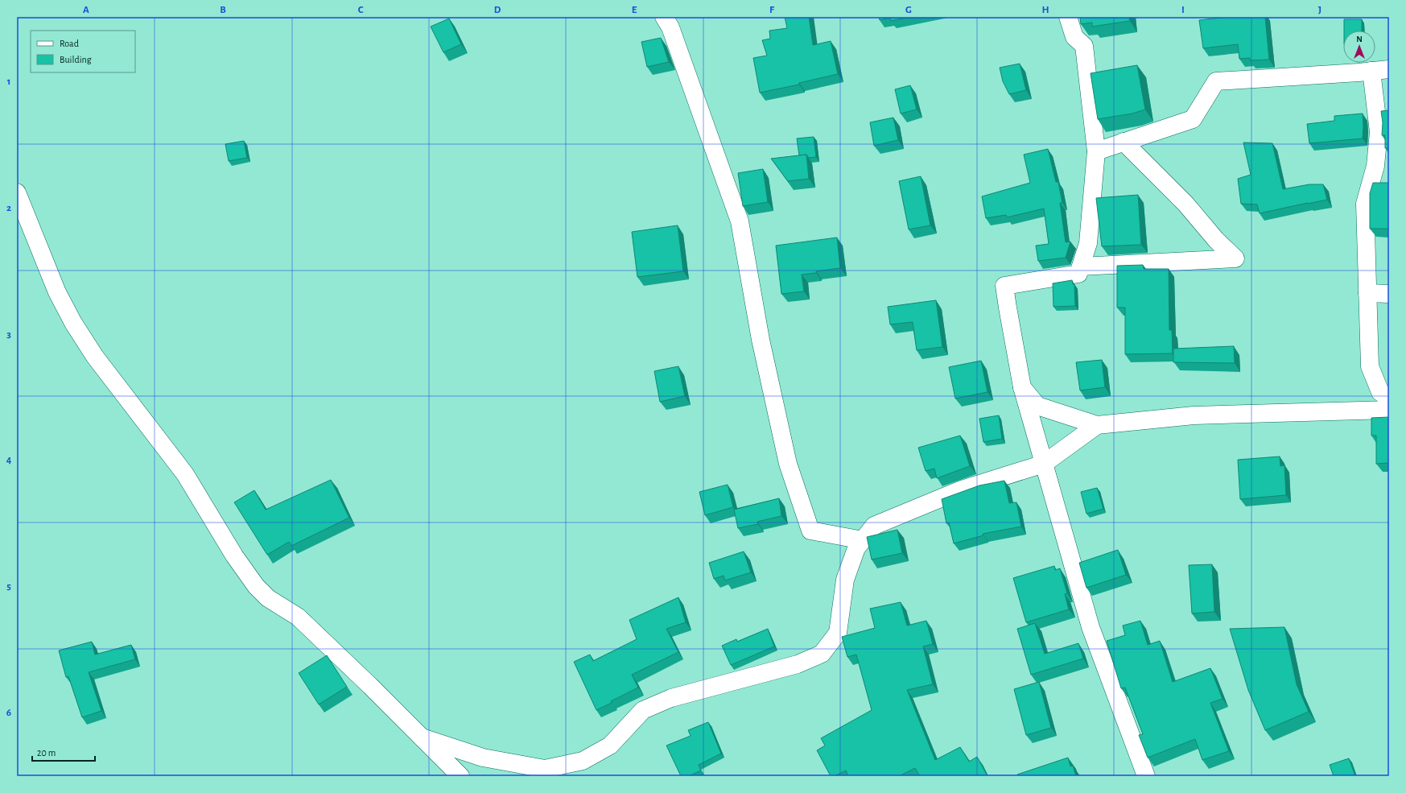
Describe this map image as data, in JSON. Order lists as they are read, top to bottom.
{
  "legend": ["Road", "Building"],
  "scale_bar": "20 m",
  "north": "top",
  "grid": {
    "columns": [
      "A",
      "B",
      "C",
      "D",
      "E",
      "F",
      "G",
      "H",
      "I",
      "J"
    ],
    "rows": [
      "1",
      "2",
      "3",
      "4",
      "5",
      "6"
    ]
  }
}
